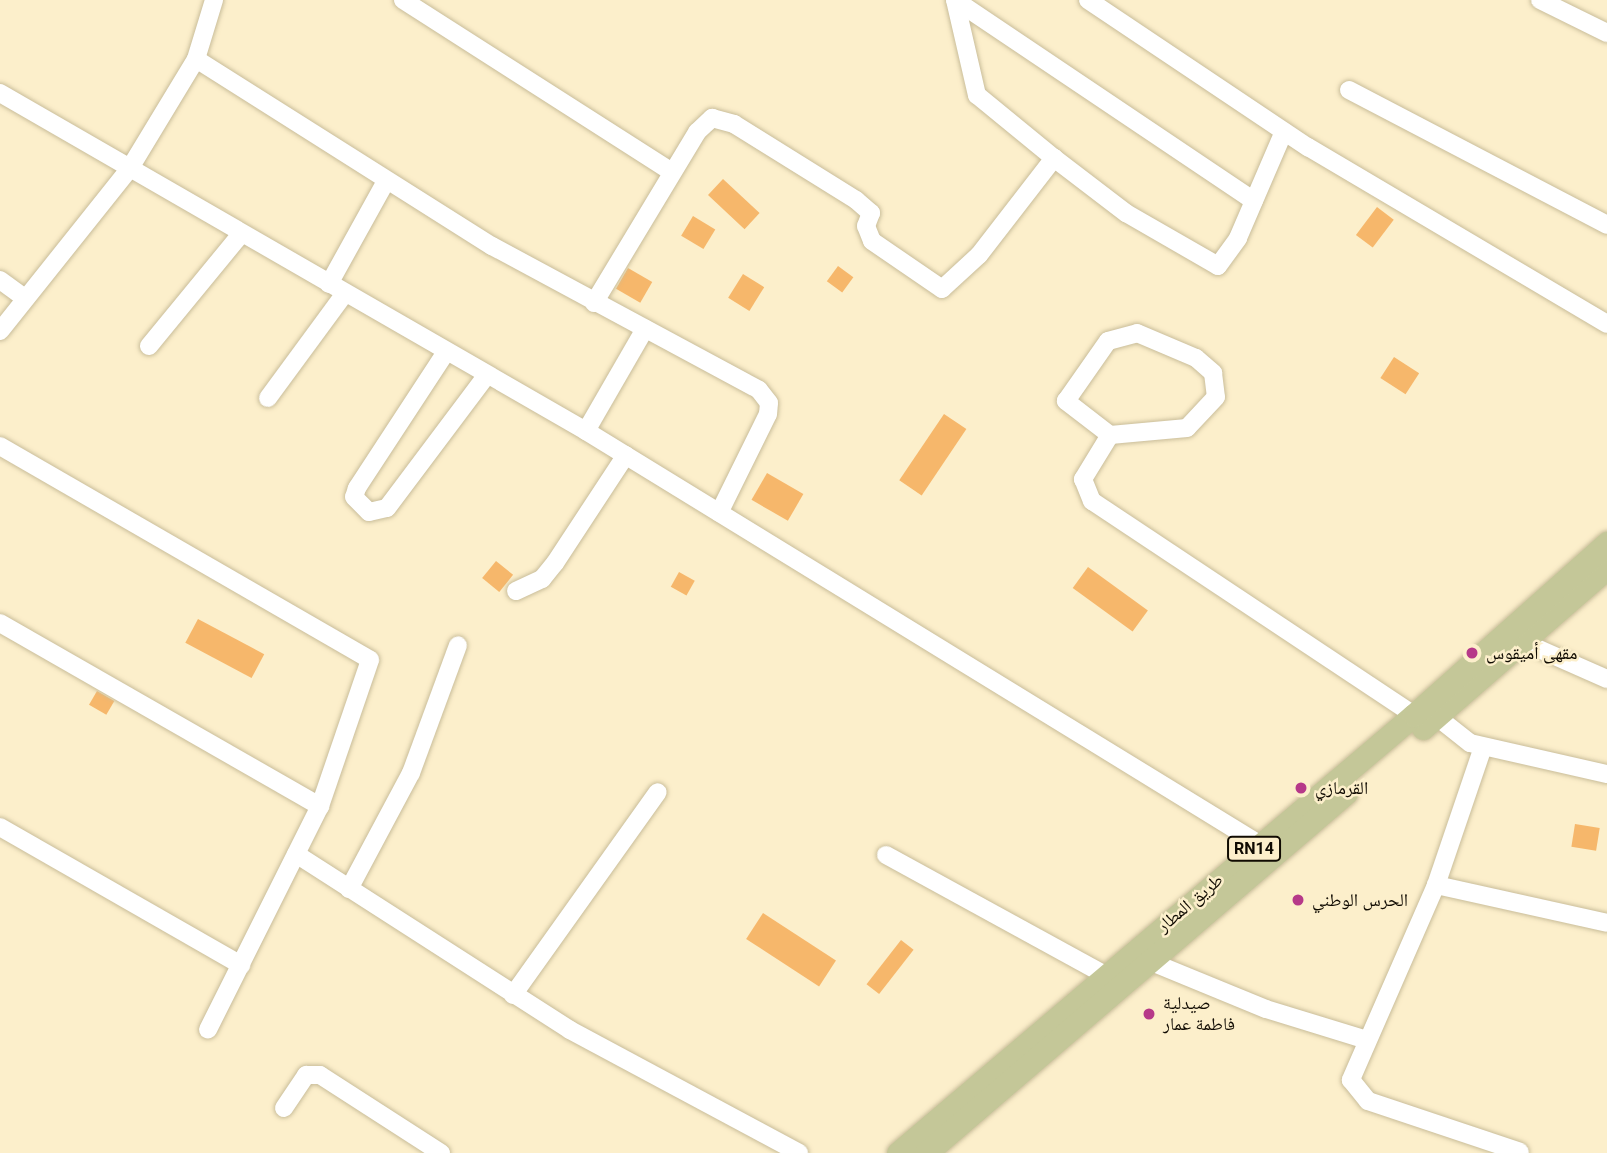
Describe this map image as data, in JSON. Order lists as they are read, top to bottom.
{
  "streets": {
    "main road": ["RN14", "طريق المطار"]
  },
  "places": [
    "مقهى أميقوس",
    "القرمازي",
    "الحرس الوطني",
    "صيدلية فاطمة عمار"
  ]
}
